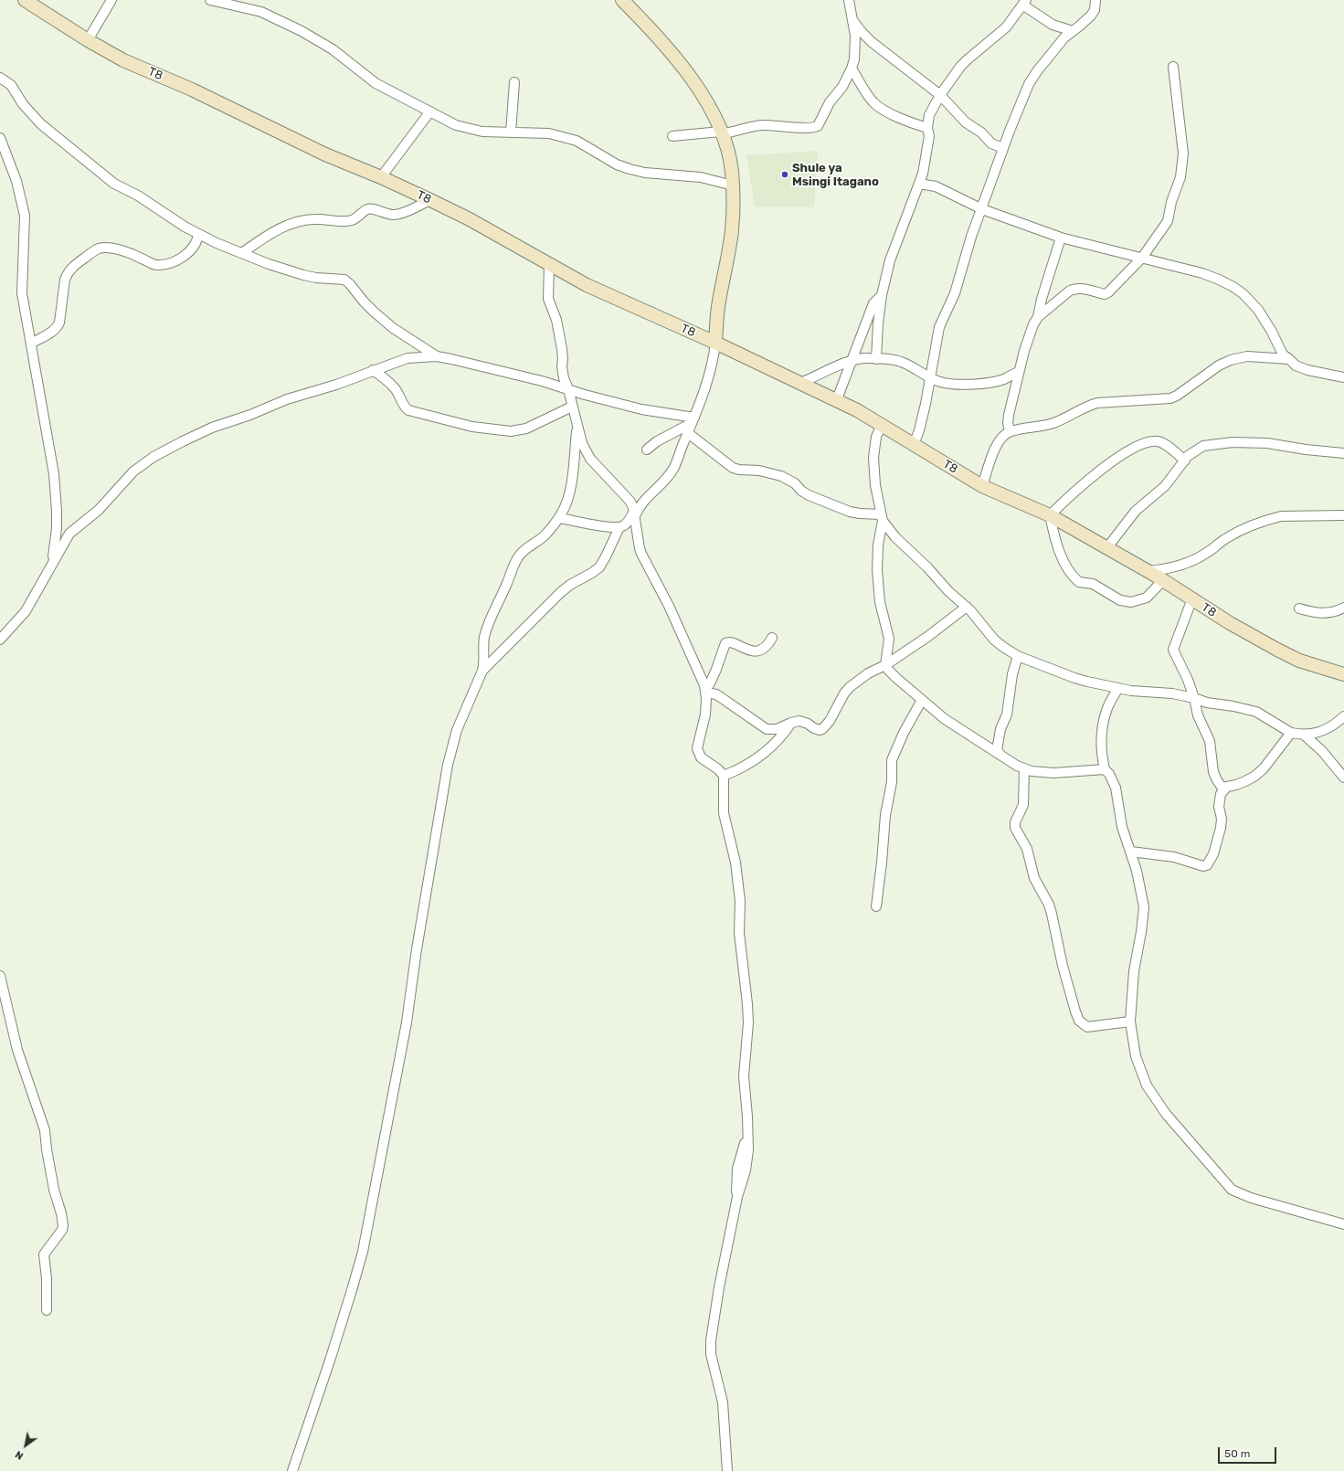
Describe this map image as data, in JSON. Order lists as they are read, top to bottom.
{
  "streets": {
    "street": ["T8"]
  },
  "places": ["Shule ya Msingi Itagano"],
  "scale_bar": "50 m",
  "north": "bottom left"
}
